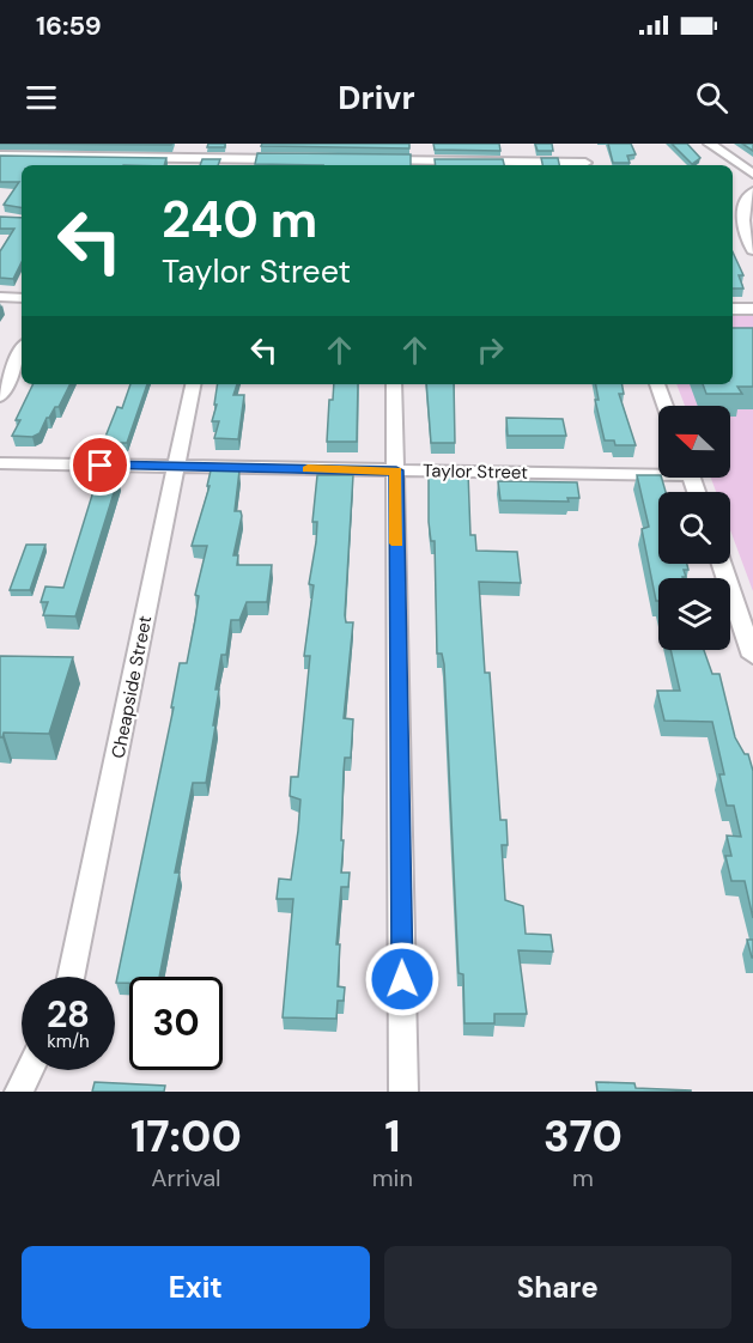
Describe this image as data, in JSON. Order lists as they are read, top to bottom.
{
  "streets": {
    "street": ["Taylor Street", "Cheapside Street"]
  },
  "crossings": [
    ["Taylor Street", "Cheapside Street"]
  ],
  "north": "left",
  "page": {
    "status": "16:59",
    "header": "Drivr",
    "turn": ["240 m", "Taylor Street"],
    "speed": "28 km/h",
    "limit": "30",
    "eta": [
      "17:00",
      "Arrival",
      "1",
      "min",
      "370",
      "m"
    ],
    "buttons": ["Exit", "Share"]
  }
}
